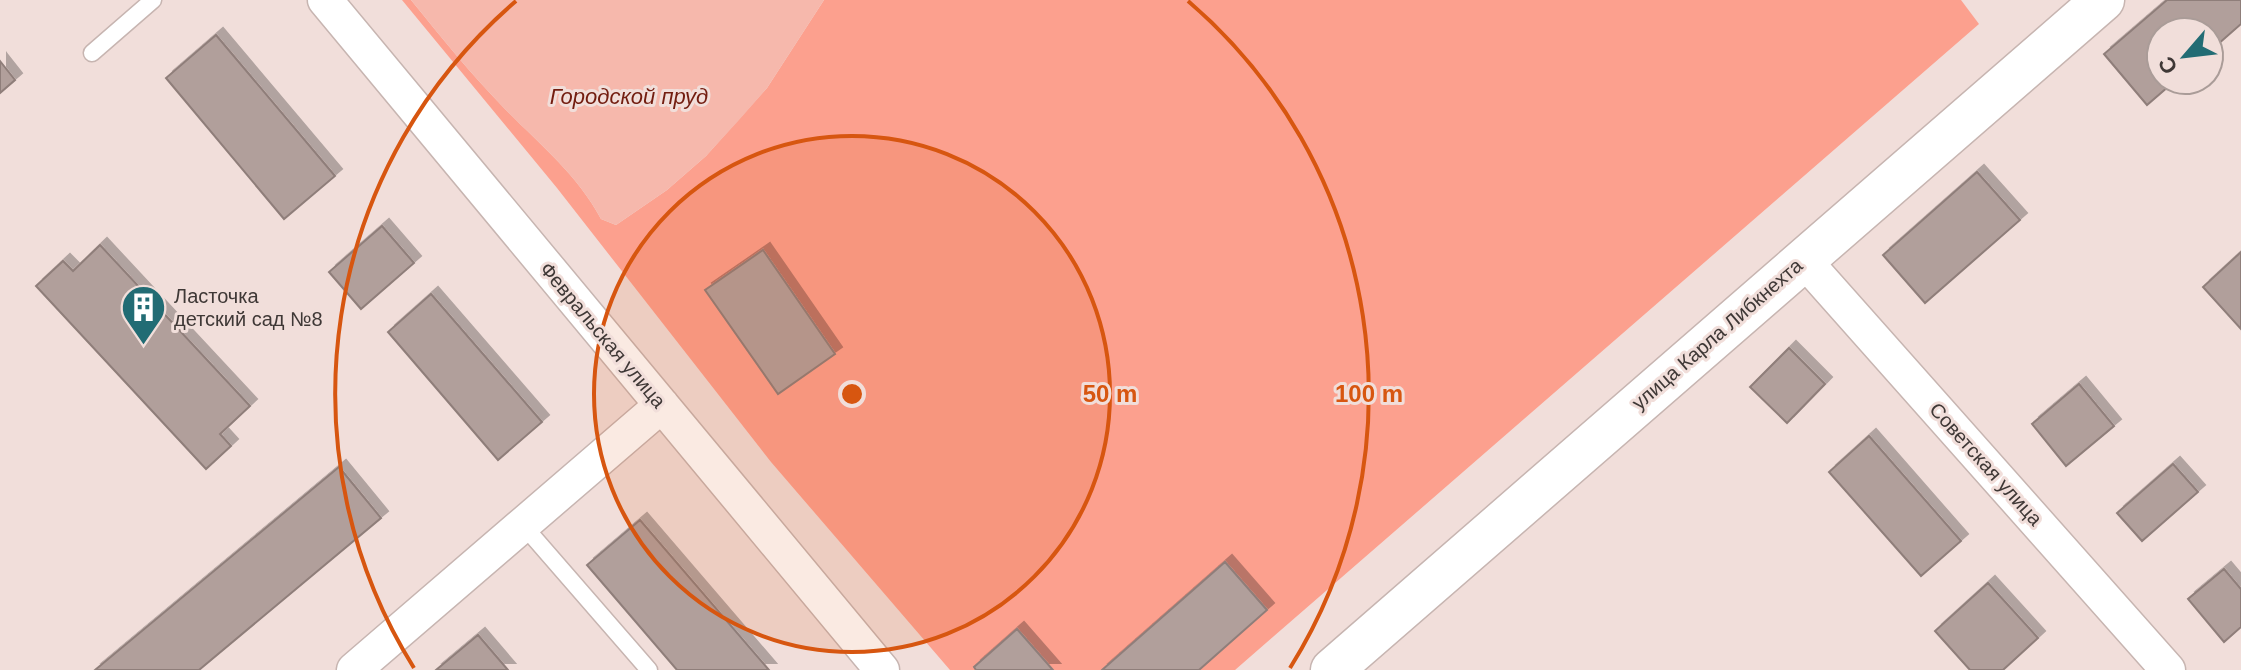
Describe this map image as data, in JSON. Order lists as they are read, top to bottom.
{
  "streets": {
    "street": ["улица Карла Либкнехта", "Февральская улица", "Советская улица"]
  },
  "crossings": [
    ["улица Карла Либкнехта", "Советская улица"]
  ],
  "water": ["Городской пруд"],
  "places": {
    "building": ["Ласточка детский сад №8"]
  },
  "north": "bottom left",
  "rings": ["50 m", "100 m"]
}
